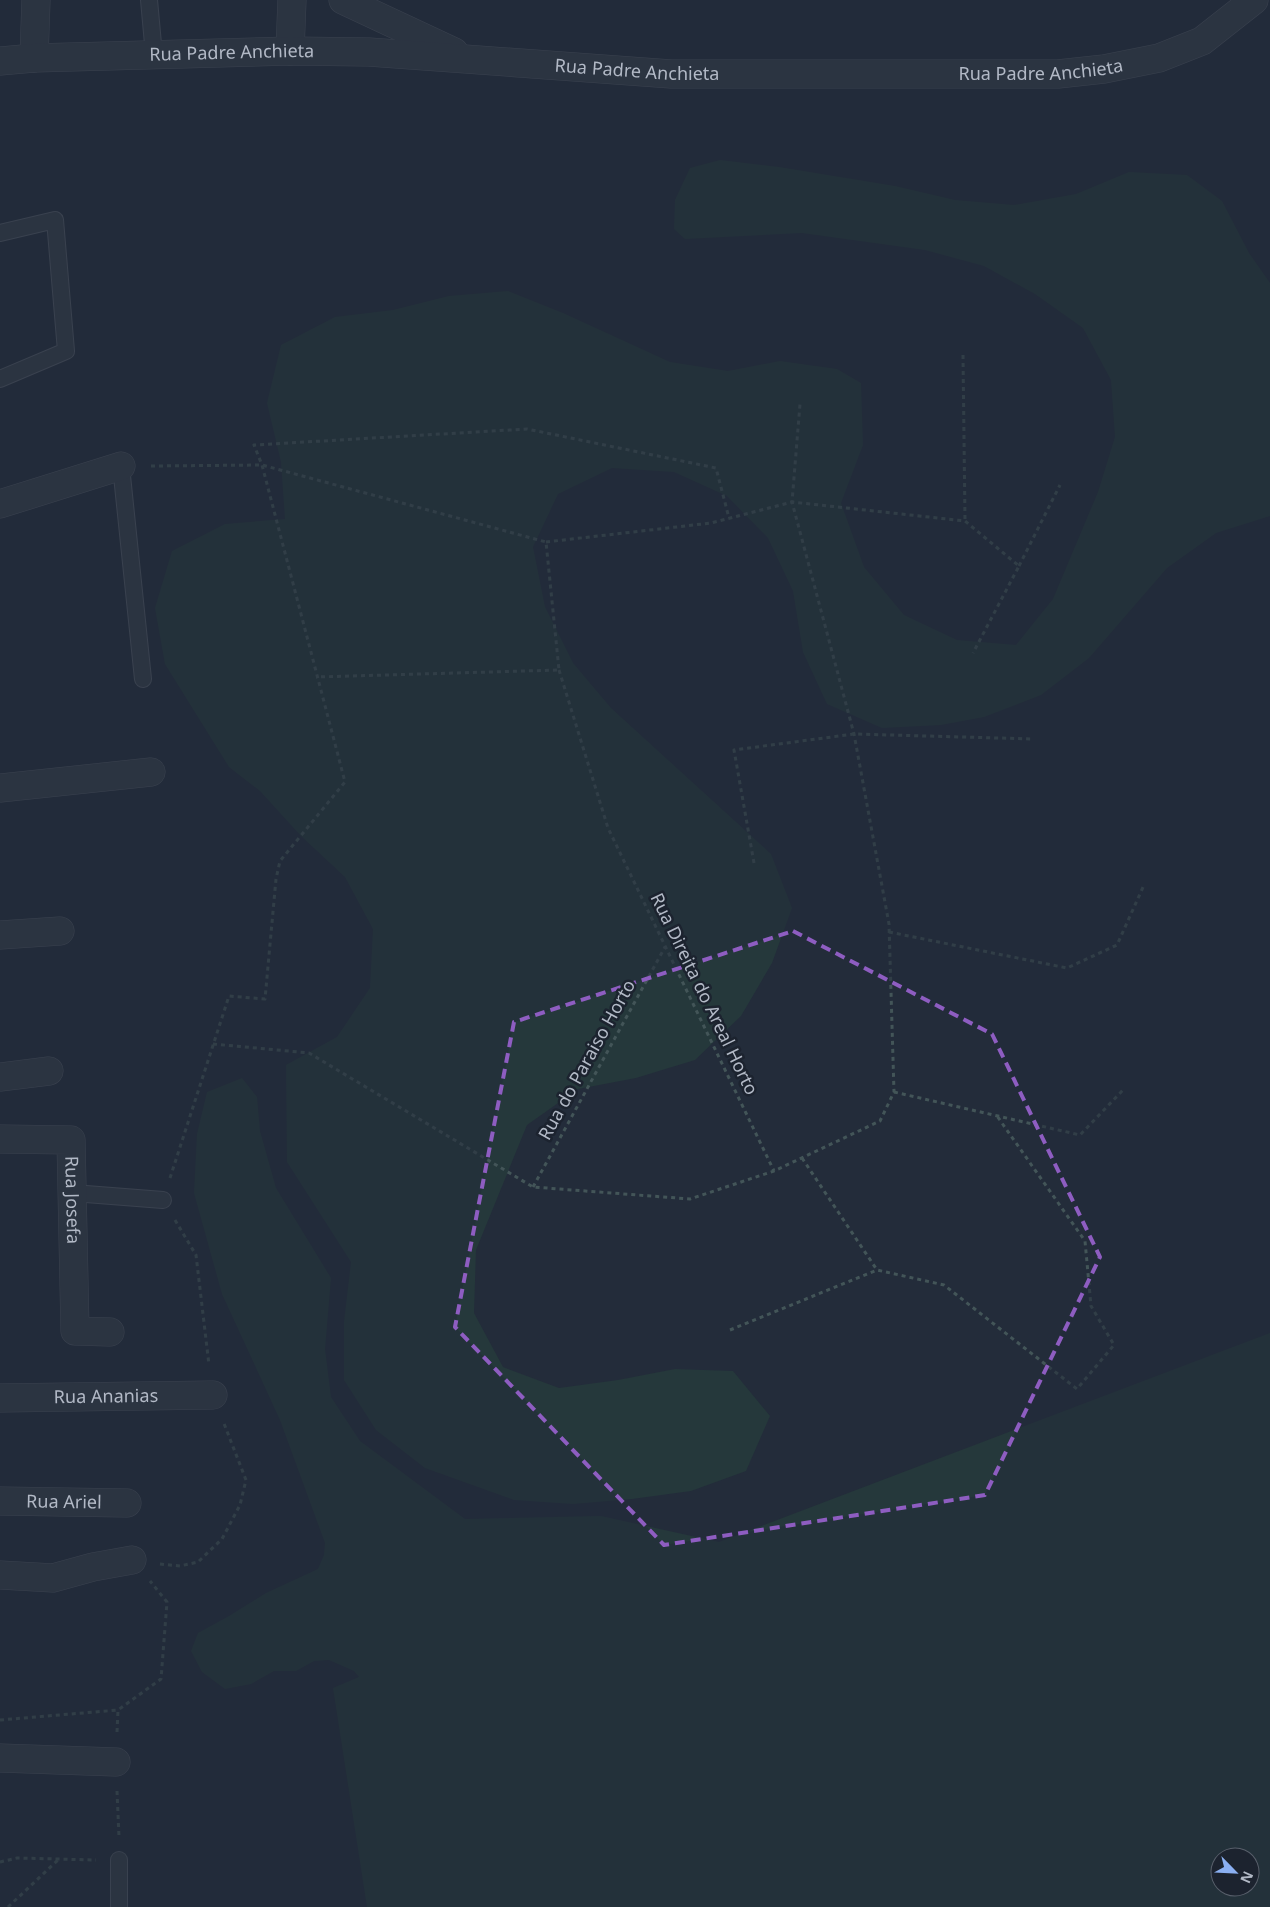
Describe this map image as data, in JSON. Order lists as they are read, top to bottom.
{
  "streets": {
    "street": [
      "Rua Padre Anchieta",
      "Rua Josefa",
      "Rua Ananias",
      "Rua Ariel"
    ],
    "path": ["Rua Direita do Areal Horto", "Rua do Paraiso Horto"]
  },
  "crossings": [
    ["Rua Direita do Areal Horto", "Rua do Paraiso Horto"]
  ],
  "north": "bottom right"
}
